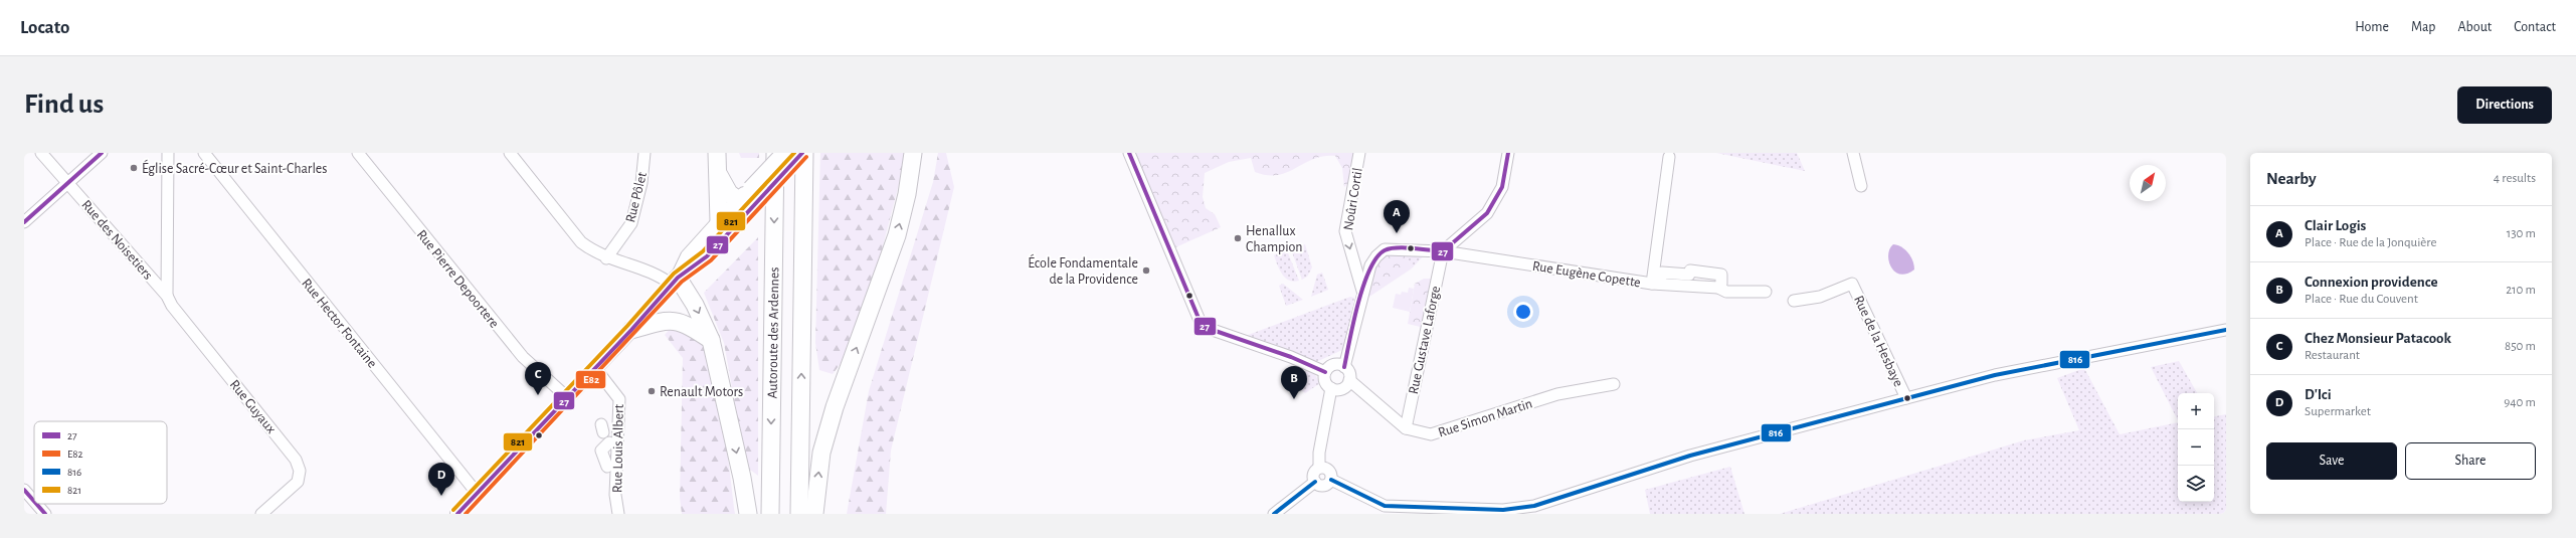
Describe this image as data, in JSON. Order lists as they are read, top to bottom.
{
  "streets": {
    "highway": ["Autoroute des Ardennes"],
    "street": [
      "Rue Pôlet",
      "Noûri Cortil",
      "Rue des Noisetiers",
      "Rue Eugène Copette",
      "Rue Pierre Depoortere",
      "Rue Hector Fontaine",
      "Rue Gustave Laforge",
      "Rue de la Hesbaye",
      "Rue Guyaux",
      "Rue Simon Martin",
      "Rue Louis Albert"
    ]
  },
  "crossings": [
    ["Noûri Cortil", "Rue Eugène Copette"],
    ["Rue des Noisetiers", "Rue Guyaux"],
    ["Rue Eugène Copette", "Rue Gustave Laforge"],
    ["Rue Gustave Laforge", "Rue Simon Martin"]
  ],
  "one_way": ["Noûri Cortil"],
  "places": [
    "Église Sacré-Cœur et Saint-Charles",
    "Henallux Champion",
    "École Fondamentale de la Providence",
    "Renault Motors"
  ],
  "lines": [
    "transit line 27",
    "transit line 821",
    "transit line E82",
    "transit line 816"
  ],
  "legend": [
    "27",
    "E82",
    "816",
    "821"
  ],
  "north": "top right",
  "page": {
    "header": "Locato",
    "nav": [
      "Home",
      "Map",
      "About",
      "Contact"
    ],
    "buttons": [
      "Directions",
      ["Save", "Share"]
    ],
    "title": "Find us",
    "heading": ["Nearby", "4 results"],
    "pins": [
      "A",
      "C",
      "B",
      "D"
    ],
    "list": [
      {
        "mark": "A",
        "name": "Clair Logis",
        "note": "Place · Rue de la Jonquière",
        "value": "130 m"
      },
      {
        "mark": "B",
        "name": "Connexion providence",
        "note": "Place · Rue du Couvent",
        "value": "210 m"
      },
      {
        "mark": "C",
        "name": "Chez Monsieur Patacook",
        "note": "Restaurant",
        "value": "850 m"
      },
      {
        "mark": "D",
        "name": "D'Ici",
        "note": "Supermarket",
        "value": "940 m"
      }
    ],
    "map_buttons": ["+", "−"]
  }
}
